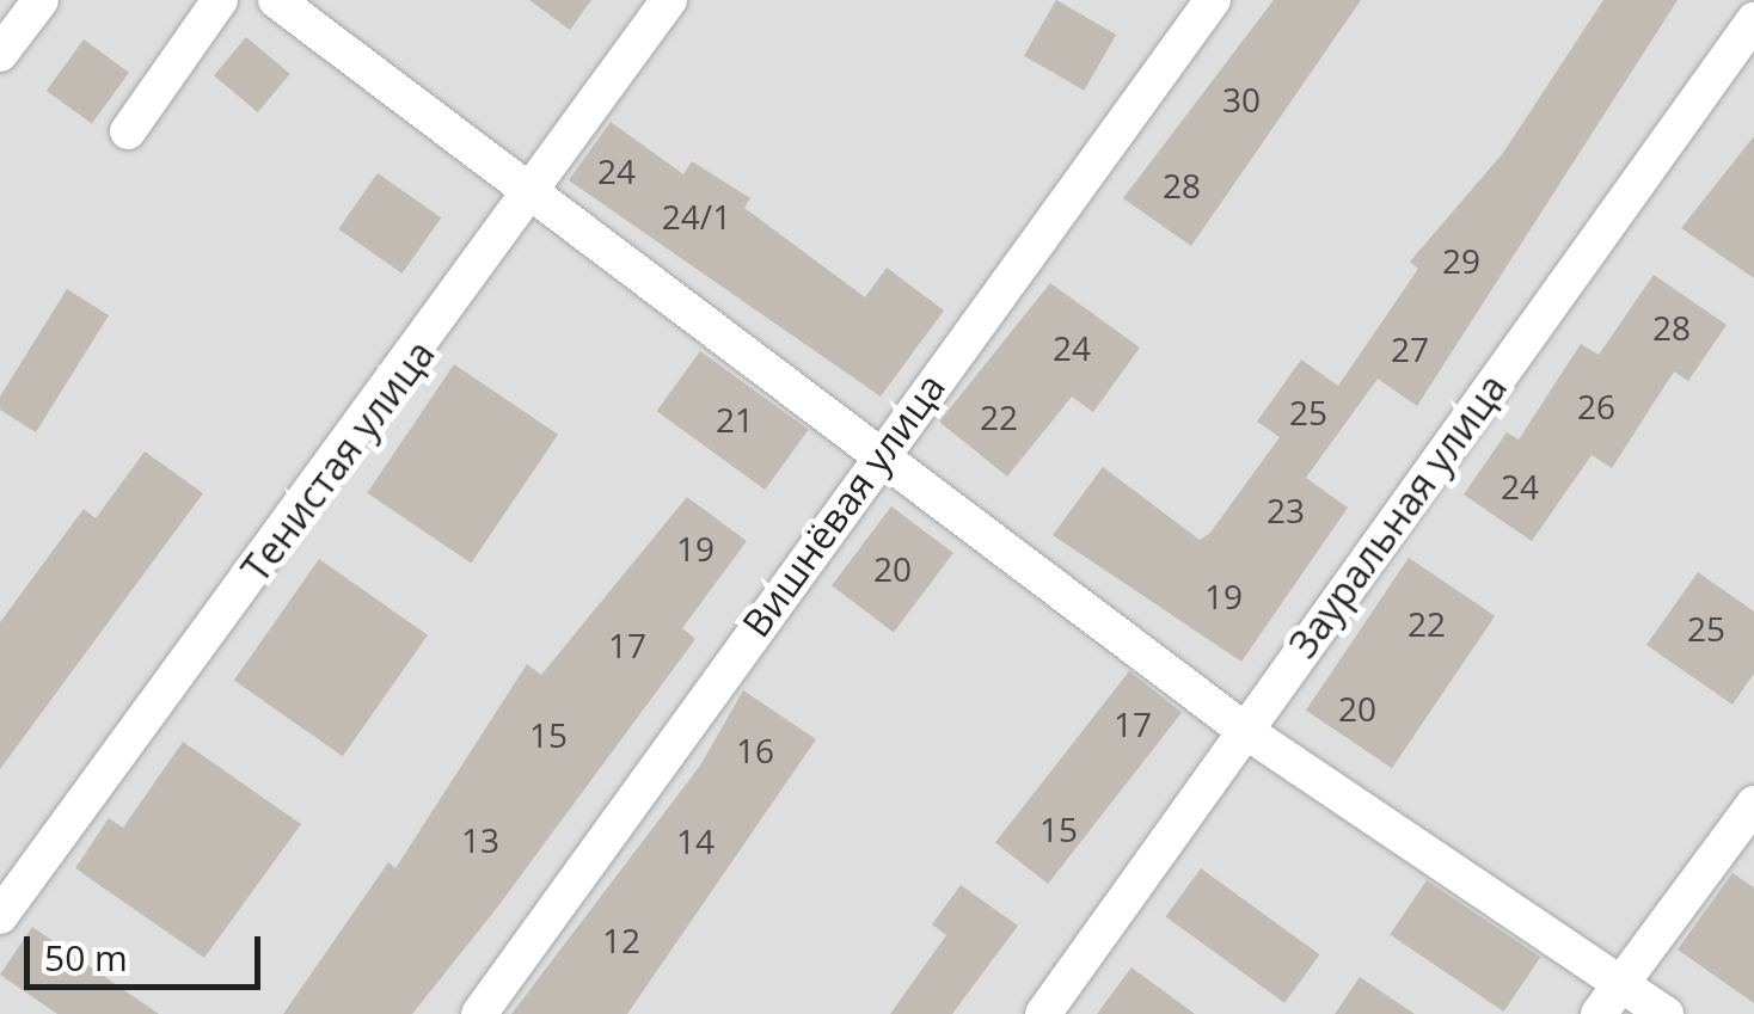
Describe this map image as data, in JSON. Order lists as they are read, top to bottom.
{
  "streets": {
    "street": ["Тенистая улица", "Вишнёвая улица", "Зауральная улица"]
  },
  "house_numbers": [
    "30",
    "24",
    "28",
    "24/1",
    "29",
    "28",
    "24",
    "27",
    "26",
    "25",
    "22",
    "21",
    "24",
    "23",
    "19",
    "20",
    "19",
    "22",
    "25",
    "17",
    "20",
    "17",
    "15",
    "16",
    "15",
    "13",
    "14",
    "12"
  ],
  "scale_bar": "50 m"
}
